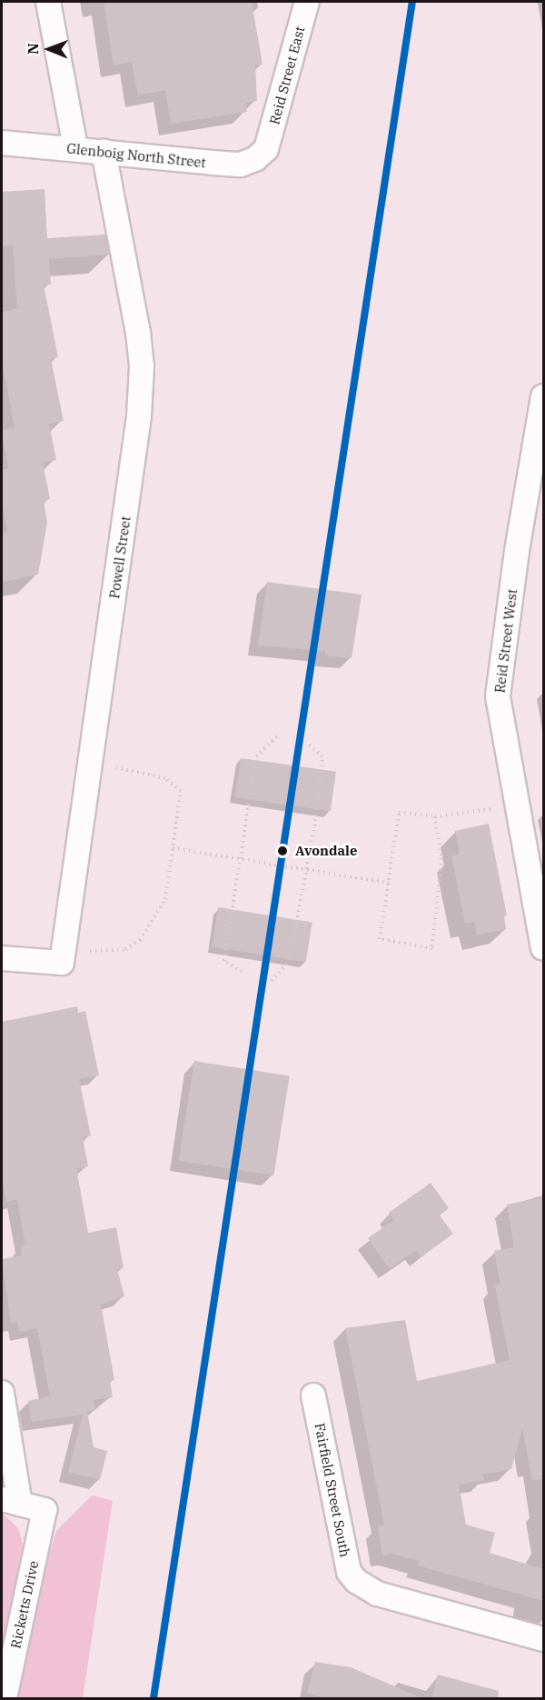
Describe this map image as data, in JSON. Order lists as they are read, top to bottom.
{
  "streets": {
    "street": [
      "Reid Street East",
      "Glenboig North Street",
      "Powell Street",
      "Reid Street West",
      "Fairfield Street South",
      "Ricketts Drive"
    ]
  },
  "crossings": [
    ["Reid Street East", "Glenboig North Street"],
    ["Glenboig North Street", "Powell Street"]
  ],
  "places": ["Avondale"],
  "north": "left"
}
